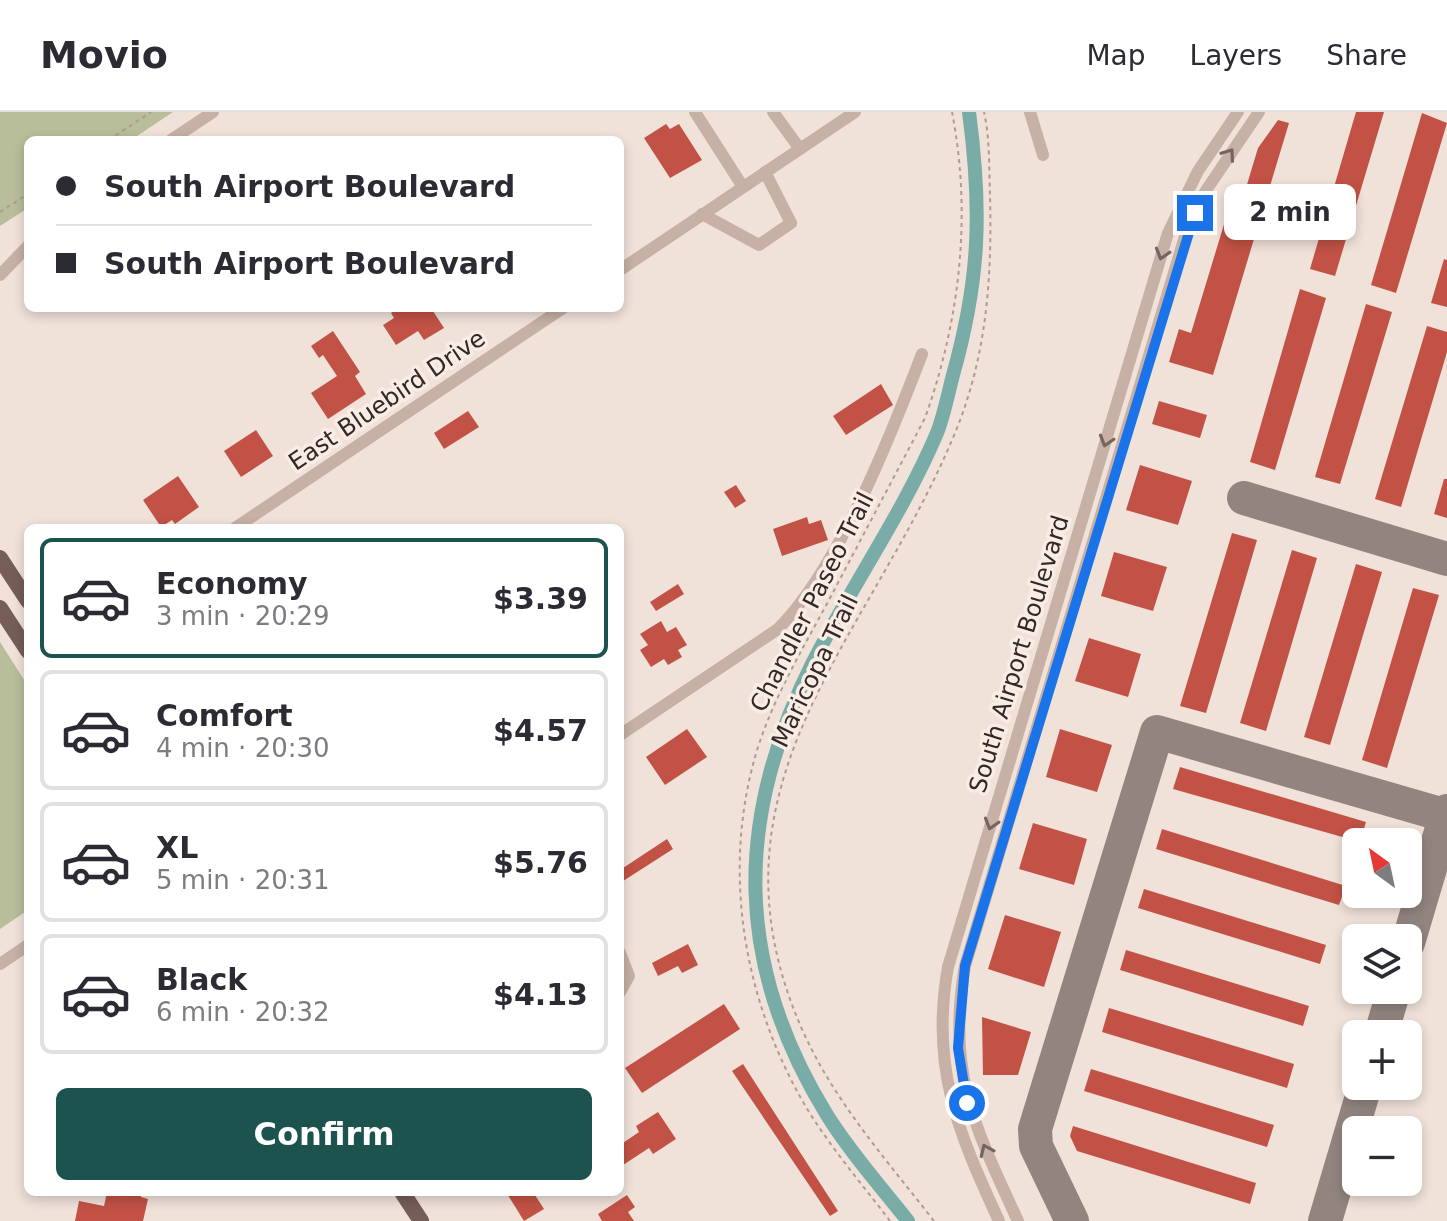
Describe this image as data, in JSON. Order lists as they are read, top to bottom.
{
  "streets": {
    "street": ["East Bluebird Drive", "South Airport Boulevard"],
    "path": ["Chandler Paseo Trail", "Maricopa Trail"]
  },
  "north": "top left",
  "page": {
    "header": "Movio",
    "nav": ["Map", "Layers", "Share"],
    "banner": ["South Airport Boulevard", "South Airport Boulevard"],
    "bubble": "2 min",
    "list": [
      {
        "name": "Economy",
        "note": "3 min · 20:29",
        "value": "$3.39"
      },
      {
        "name": "Comfort",
        "note": "4 min · 20:30",
        "value": "$4.57"
      },
      {
        "name": "XL",
        "note": "5 min · 20:31",
        "value": "$5.76"
      },
      {
        "name": "Black",
        "note": "6 min · 20:32",
        "value": "$4.13"
      }
    ],
    "map_buttons": ["+", "−"],
    "buttons": "Confirm"
  }
}
